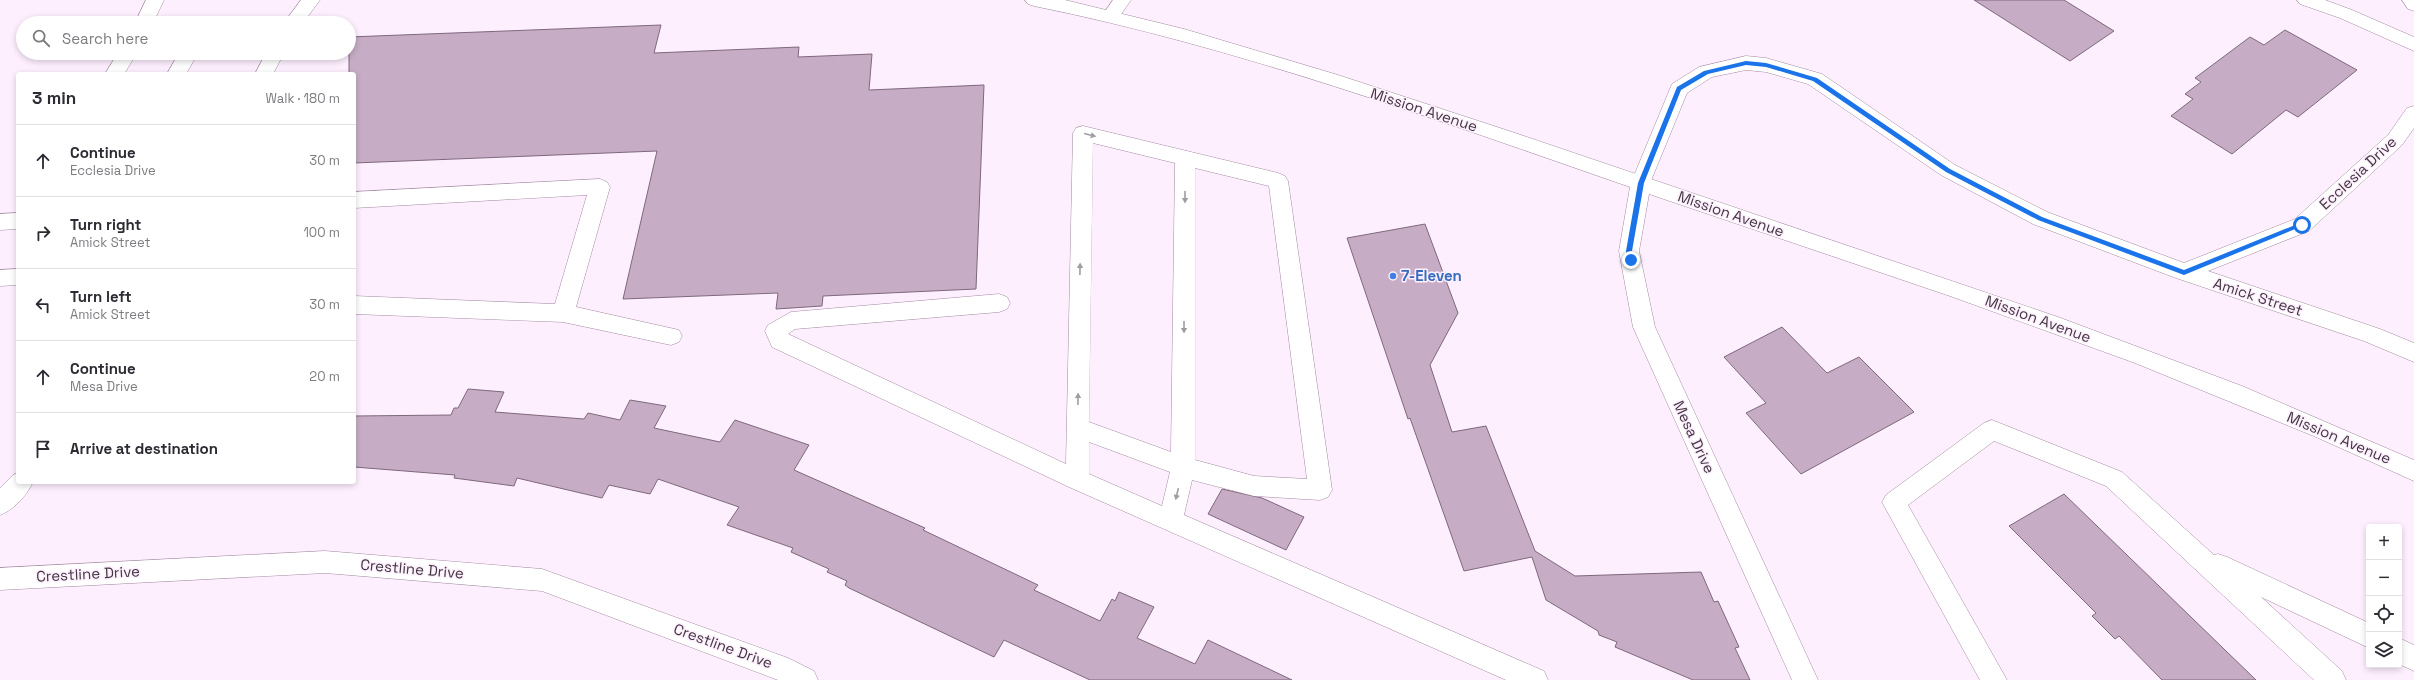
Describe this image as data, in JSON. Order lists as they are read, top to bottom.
{
  "streets": {
    "street": [
      "Mission Avenue",
      "Ecclesia Drive",
      "Amick Street",
      "Mesa Drive",
      "Crestline Drive"
    ]
  },
  "crossings": [
    ["Mission Avenue", "Amick Street"],
    ["Mission Avenue", "Mesa Drive"],
    ["Ecclesia Drive", "Amick Street"],
    ["Amick Street", "Mesa Drive"]
  ],
  "places": ["7-Eleven"],
  "page": {
    "search": "Search here",
    "heading": ["3 min", "Walk · 180 m"],
    "list": [
      ["Continue", "Ecclesia Drive", "30 m"],
      ["Turn right", "Amick Street", "100 m"],
      ["Turn left", "Amick Street", "30 m"],
      ["Continue", "Mesa Drive", "20 m"],
      "Arrive at destination"
    ],
    "map_buttons": ["+", "−"]
  }
}
